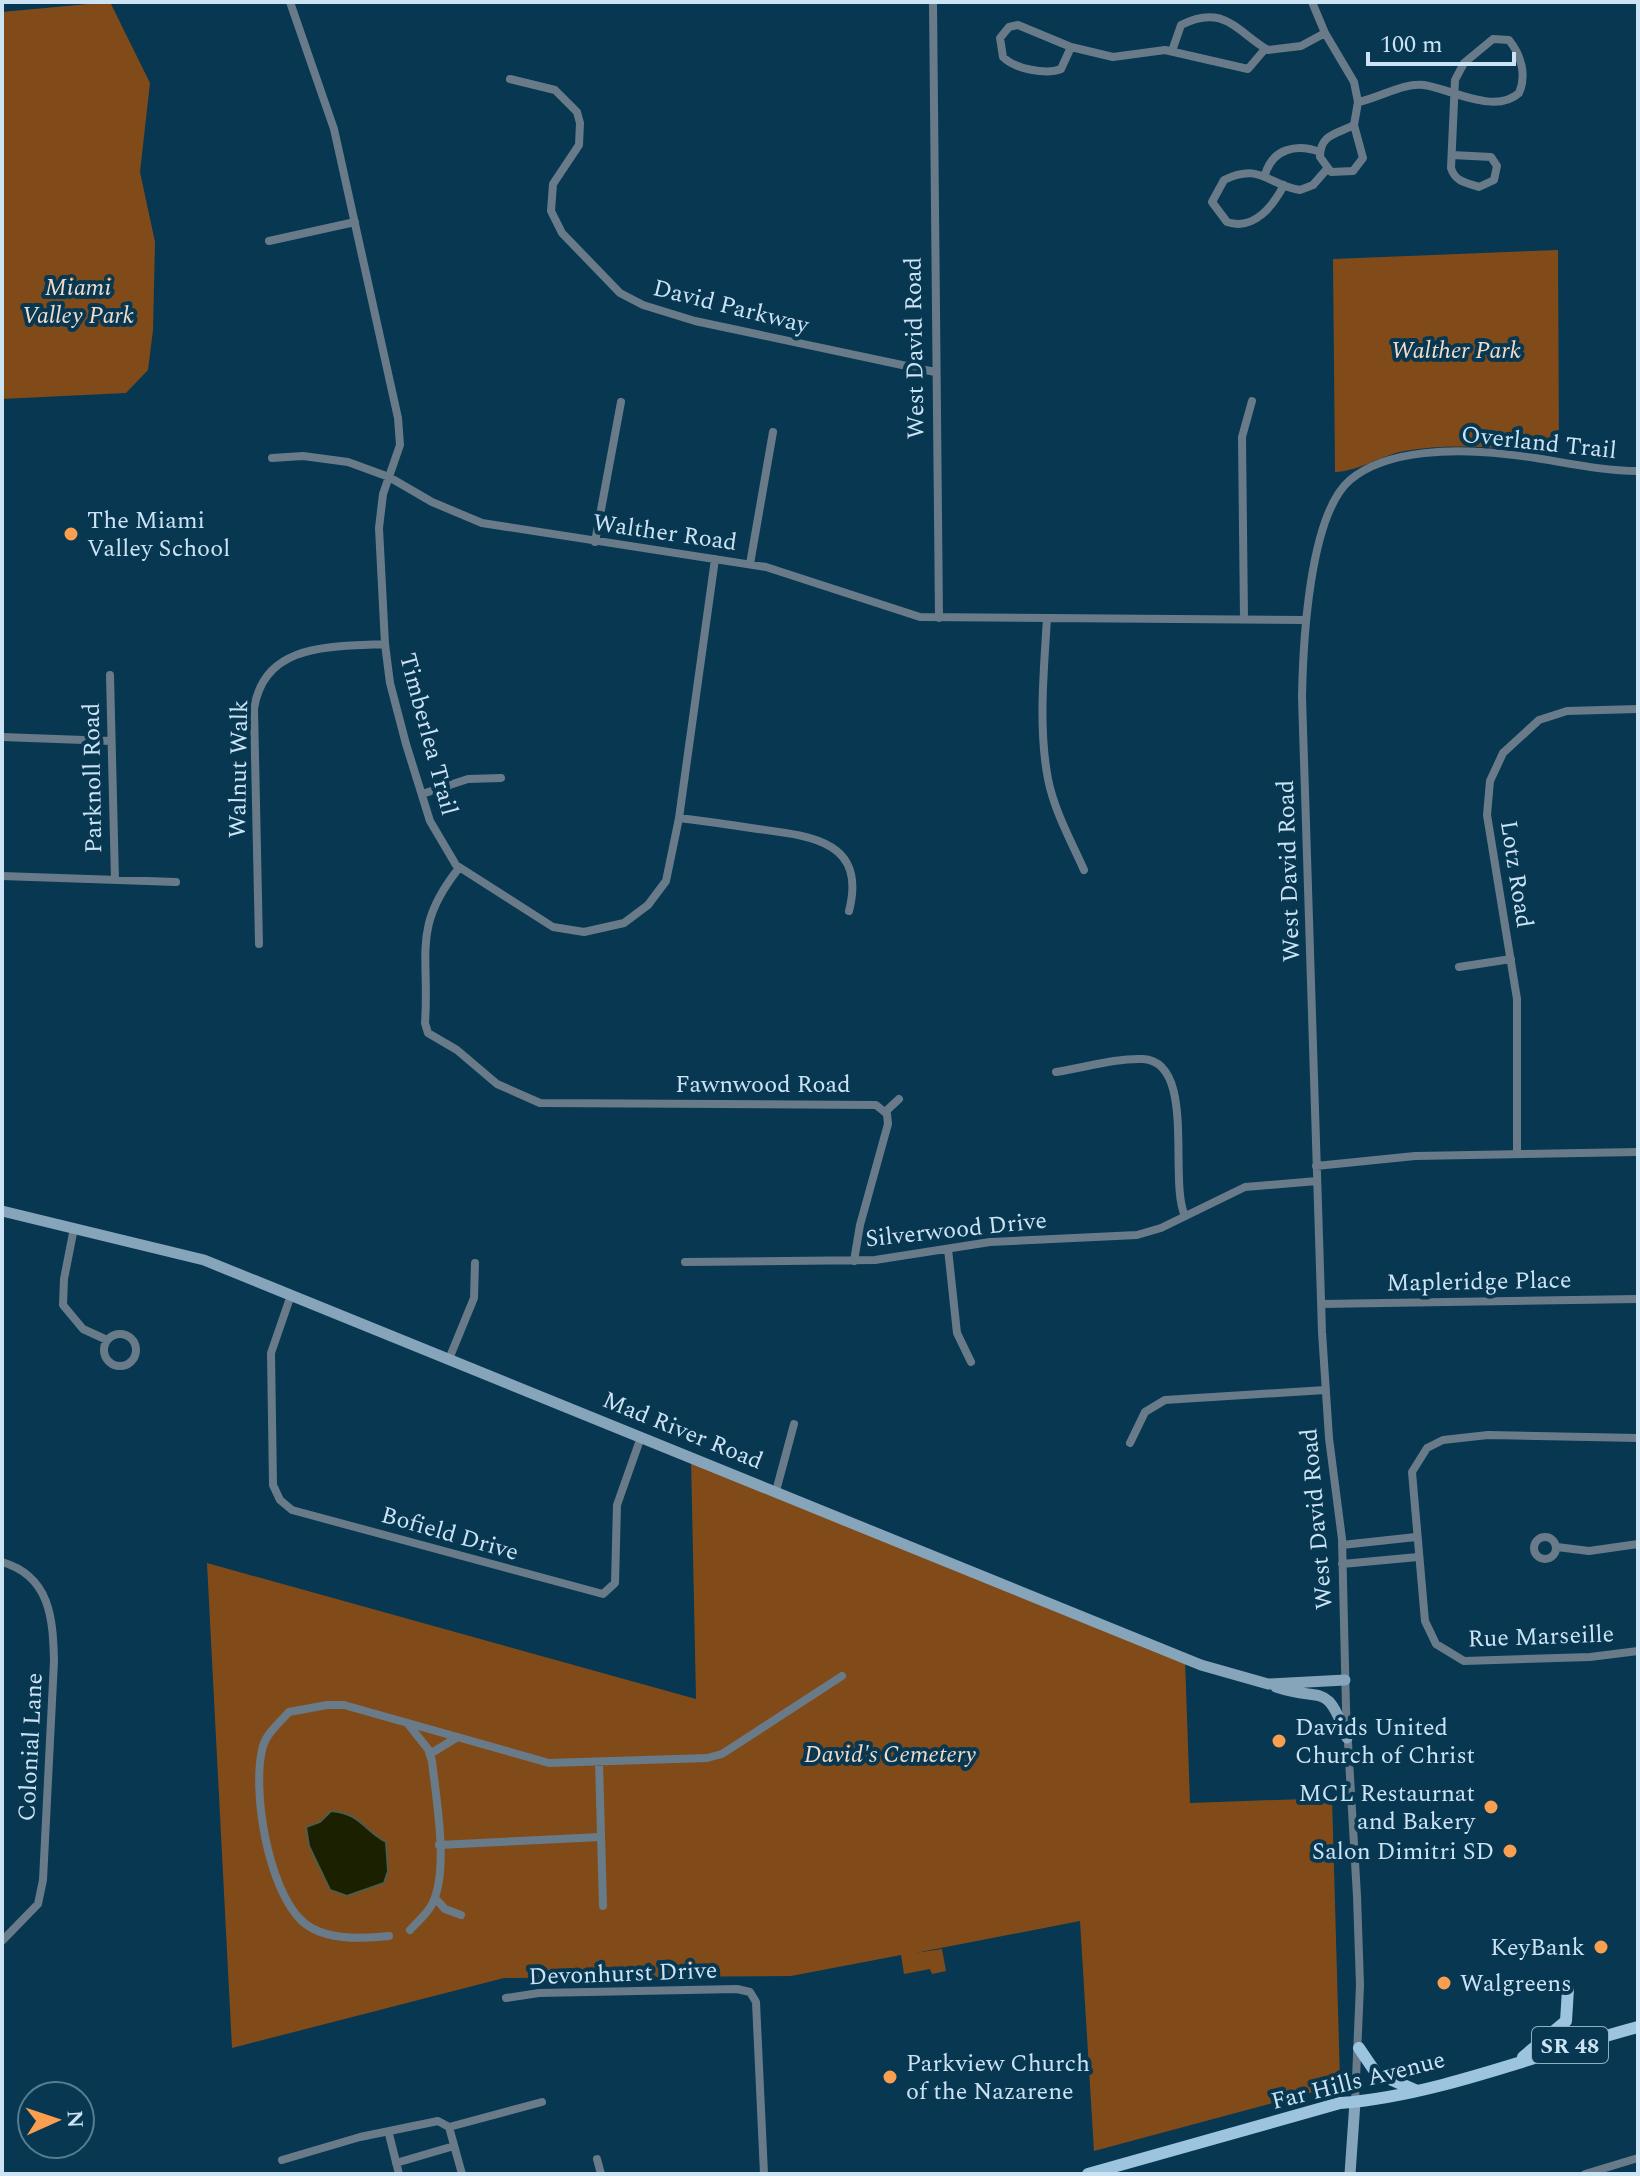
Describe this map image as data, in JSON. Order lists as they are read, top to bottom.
{
  "streets": {
    "main road": ["SR 48", "Far Hills Avenue"],
    "street": [
      "David Parkway",
      "West David Road",
      "Overland Trail",
      "Walther Road",
      "Timberlea Trail",
      "Walnut Walk",
      "Parknoll Road",
      "Lotz Road",
      "Fawnwood Road",
      "Silverwood Drive",
      "Mapleridge Place",
      "Mad River Road",
      "Bofield Drive",
      "Rue Marseille",
      "Colonial Lane",
      "Devonhurst Drive"
    ]
  },
  "crossings": [
    ["David Parkway", "West David Road"],
    ["West David Road", "Overland Trail"],
    ["West David Road", "Walther Road"],
    ["West David Road", "Silverwood Drive"],
    ["West David Road", "Mapleridge Place"],
    ["West David Road", "Mad River Road"],
    ["West David Road", "Far Hills Avenue"],
    ["Walther Road", "Timberlea Trail"],
    ["Timberlea Trail", "Walnut Walk"],
    ["Timberlea Trail", "Fawnwood Road"],
    ["Mad River Road", "Bofield Drive"]
  ],
  "parks": ["Miami Valley Park", "Walther Park", "David's Cemetery"],
  "places": [
    "The Miami Valley School",
    "Davids United Church of Christ",
    "MCL Restaurnat and Bakery",
    "Salon Dimitri SD",
    "KeyBank",
    "Walgreens",
    "Parkview Church of the Nazarene"
  ],
  "scale_bar": "100 m",
  "north": "right"
}
